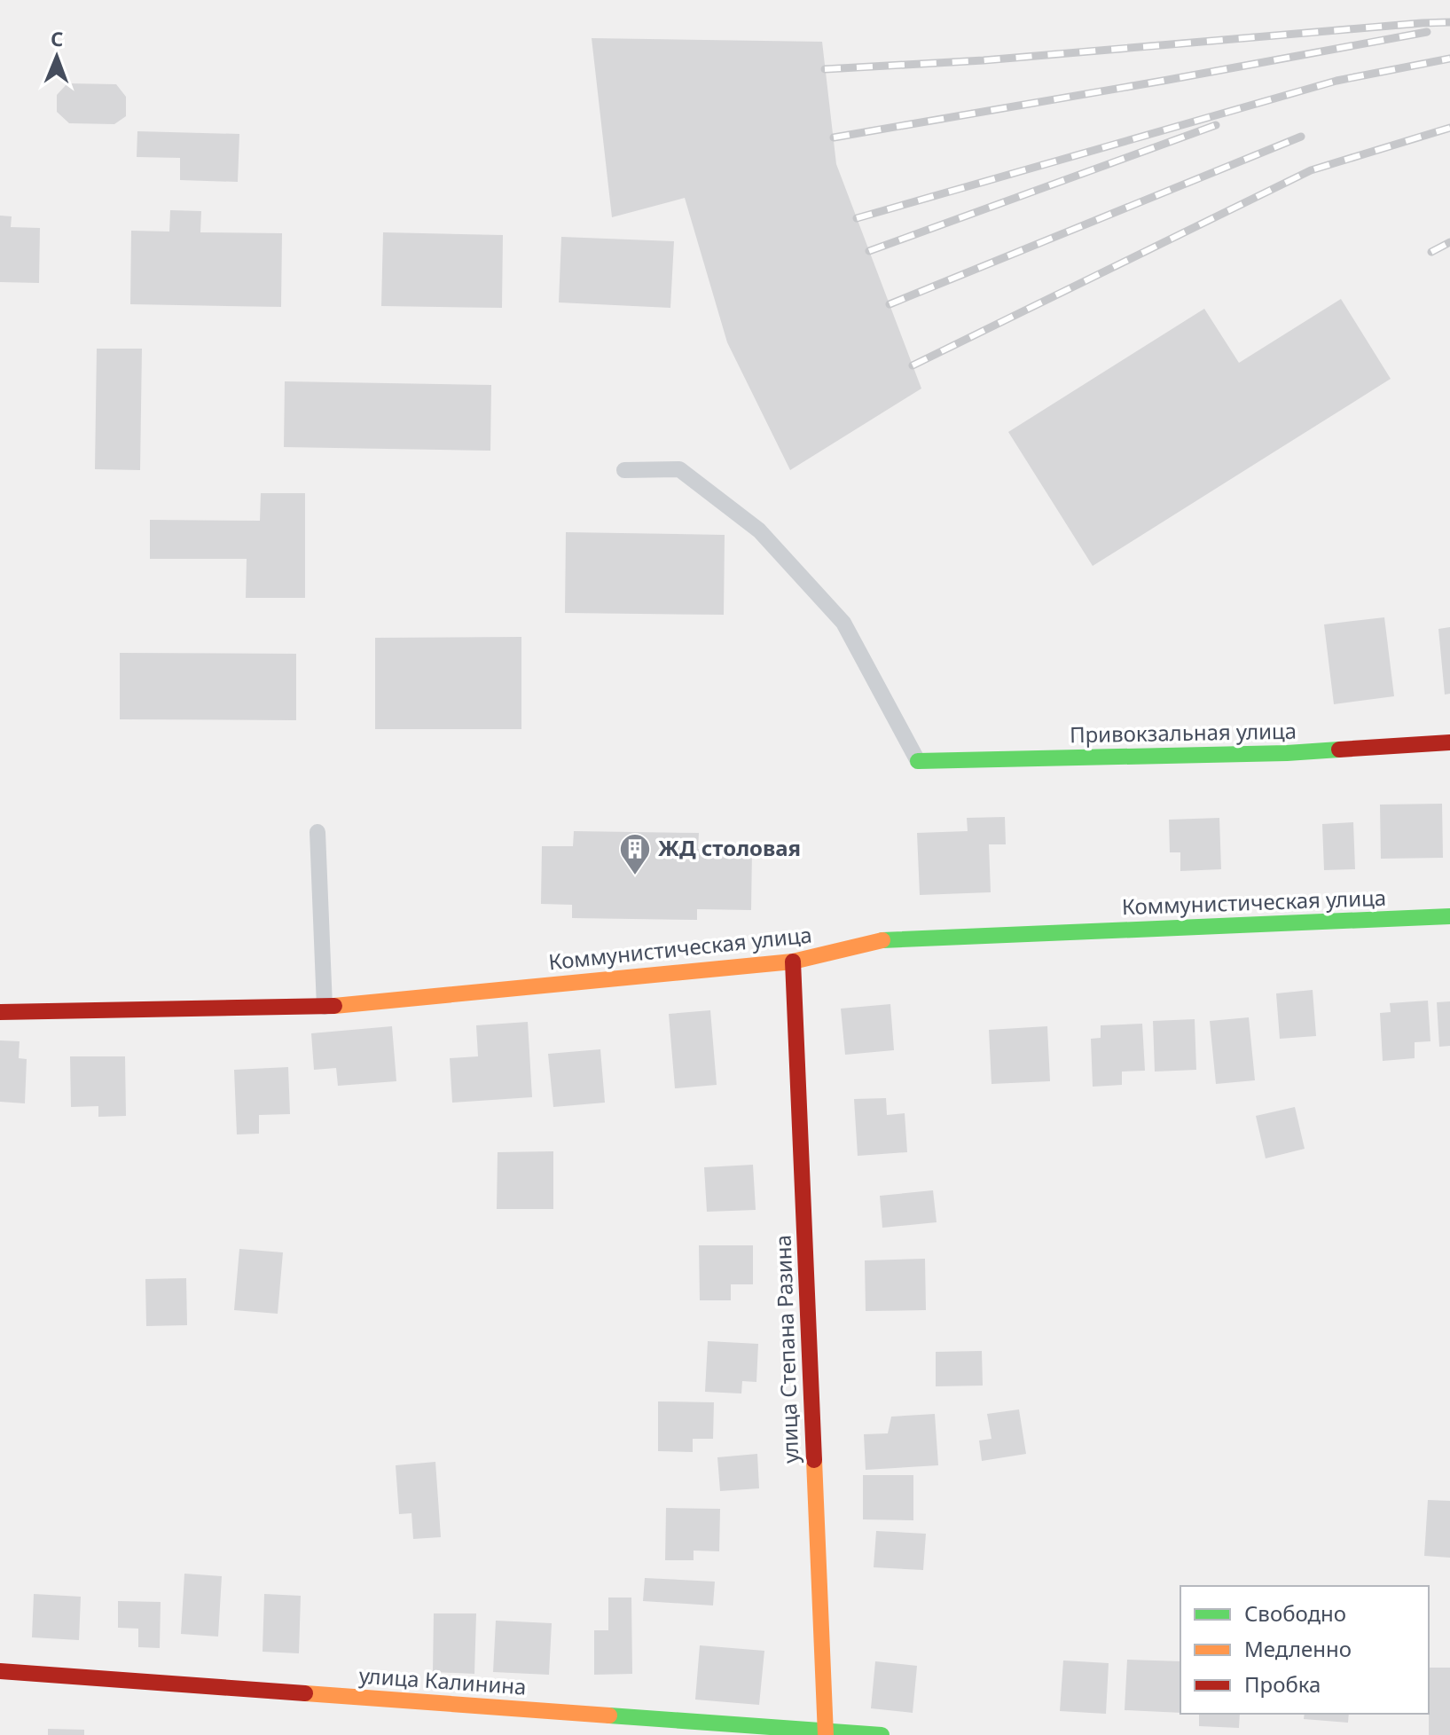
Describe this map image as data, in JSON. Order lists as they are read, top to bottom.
{
  "streets": {
    "street": [
      "Привокзальная улица",
      "Коммунистическая улица",
      "улица Степана Разина",
      "улица Калинина"
    ]
  },
  "crossings": [
    ["Коммунистическая улица", "улица Степана Разина"],
    ["улица Степана Разина", "улица Калинина"]
  ],
  "places": {
    "building": ["ЖД столовая"]
  },
  "legend": ["Свободно", "Медленно", "Пробка"],
  "north": "top"
}
